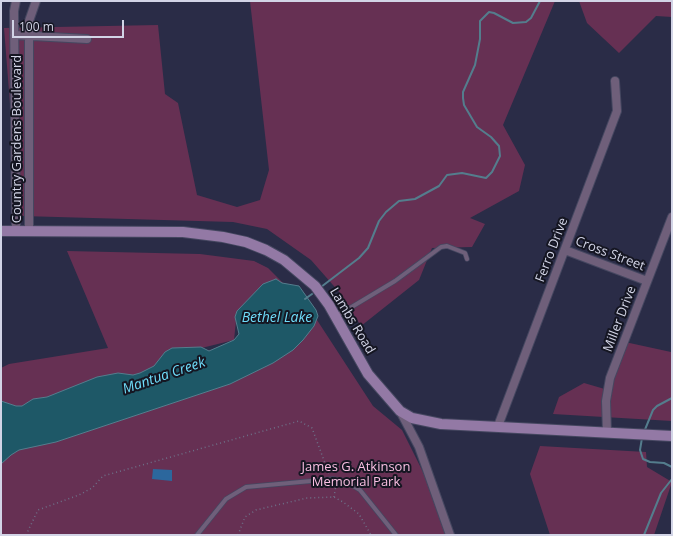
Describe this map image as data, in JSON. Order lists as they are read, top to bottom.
{
  "streets": {
    "main road": ["Lambs Road"],
    "street": [
      "Country Gardens Boulevard",
      "Ferro Drive",
      "Cross Street",
      "Miller Drive"
    ]
  },
  "crossings": [
    ["Country Gardens Boulevard", "Lambs Road"],
    ["Ferro Drive", "Cross Street"],
    ["Ferro Drive", "Lambs Road"],
    ["Cross Street", "Miller Drive"],
    ["Miller Drive", "Lambs Road"]
  ],
  "water": ["Bethel Lake", "Mantua Creek"],
  "parks": ["James G. Atkinson Memorial Park"],
  "scale_bar": "100 m"
}
